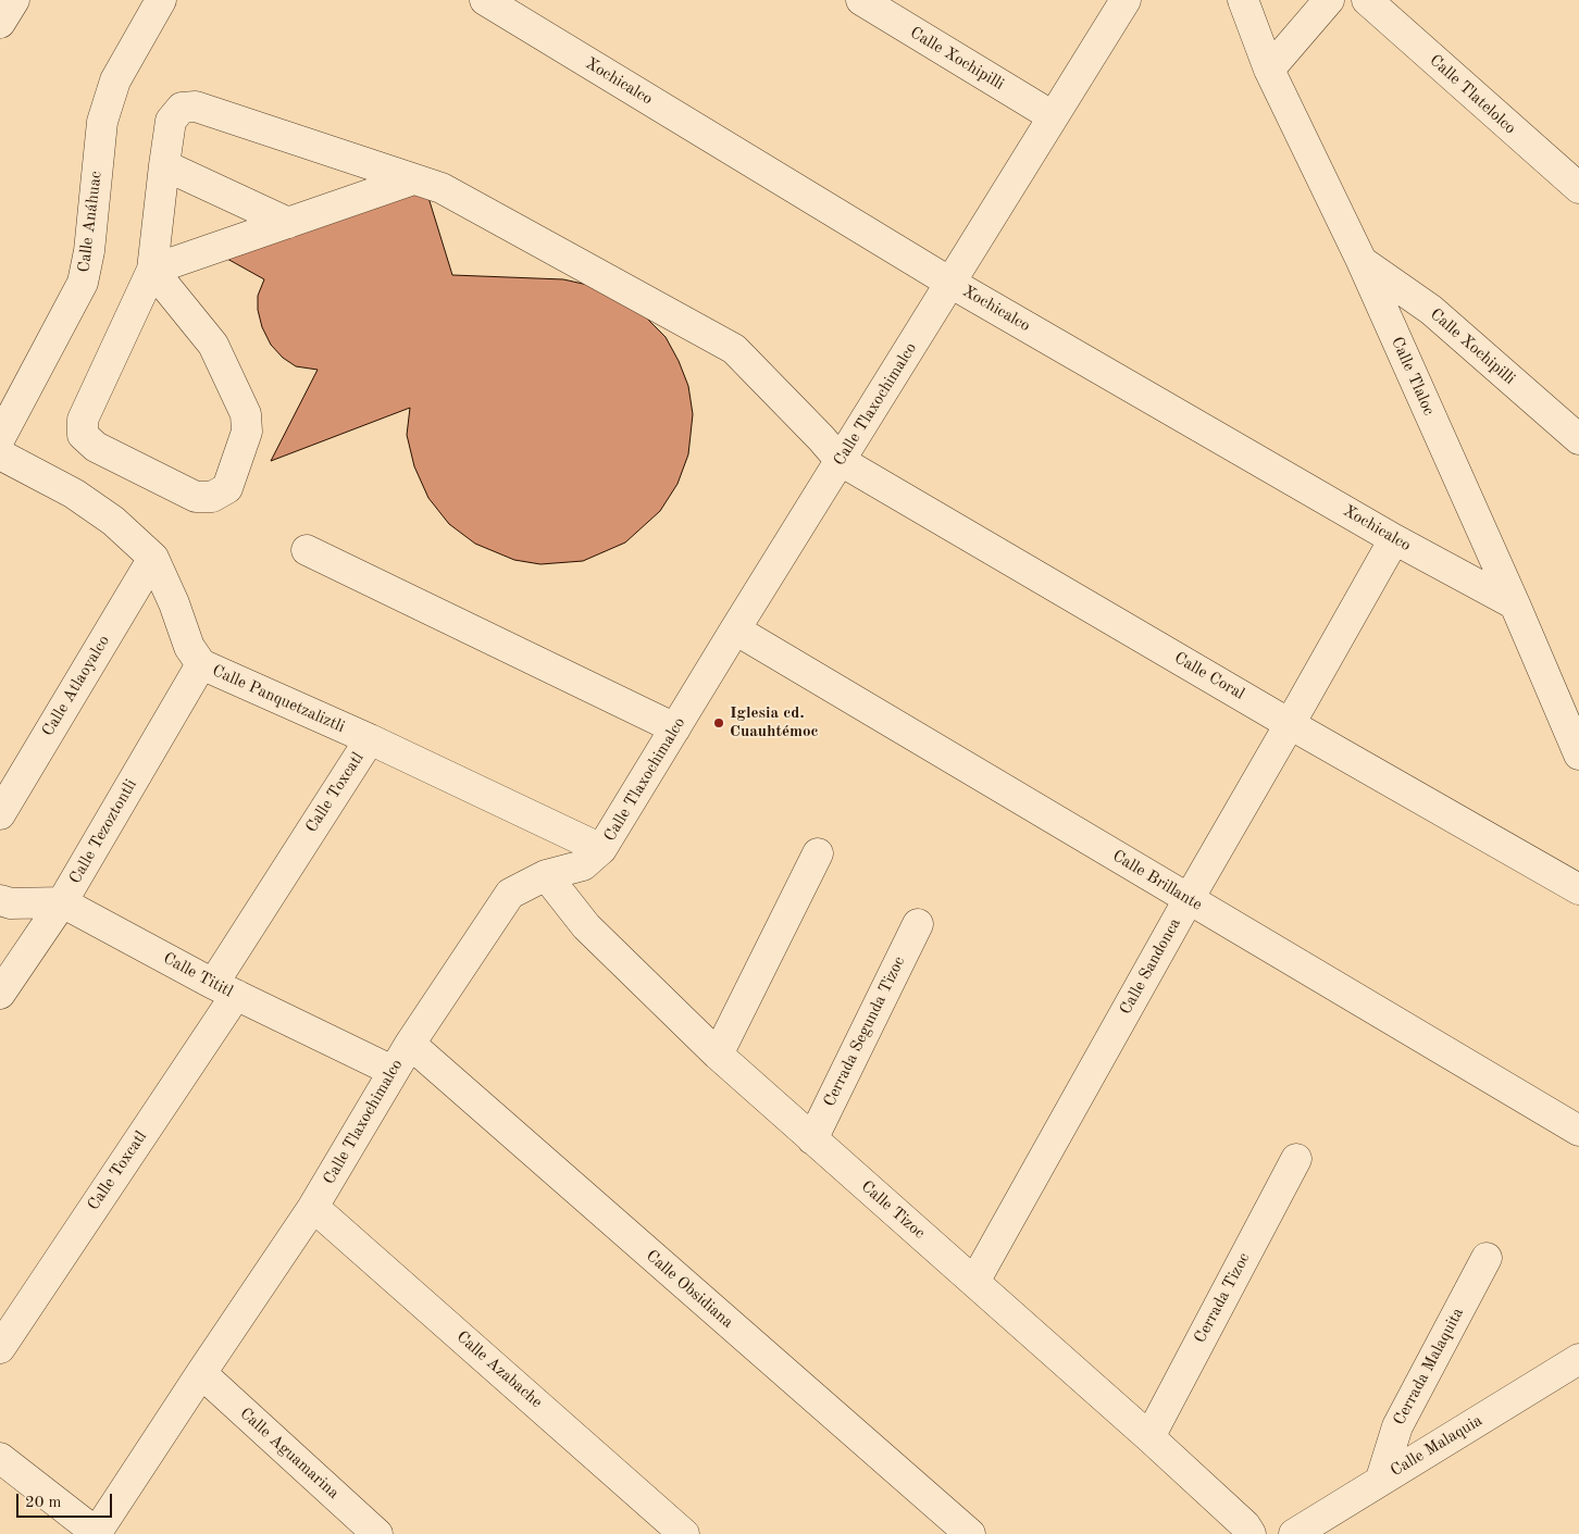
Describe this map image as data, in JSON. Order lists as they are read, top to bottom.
{
  "streets": {
    "street": [
      "Calle Xochipilli",
      "Xochicalco",
      "Calle Tlatelolco",
      "Calle Anáhuac",
      "Calle Tlaloc",
      "Calle Tlaxochimalco",
      "Calle Coral",
      "Calle Atlaoyalco",
      "Calle Panquetzaliztli",
      "Calle Toxcatl",
      "Calle Tezoztontli",
      "Calle Brillante",
      "Calle Sandonca",
      "Calle Tititl",
      "Cerrada Segunda Tizoc",
      "Calle Tizoc",
      "Calle Obsidiana",
      "Cerrada Tizoc",
      "Cerrada Malaquita",
      "Calle Azabache",
      "Calle Malaquia",
      "Calle Aguamarina"
    ]
  },
  "crossings": [
    ["Calle Xochipilli", "Calle Tlaloc"],
    ["Calle Xochipilli", "Calle Tlaxochimalco"],
    ["Xochicalco", "Calle Tlaloc"],
    ["Xochicalco", "Calle Tlaxochimalco"],
    ["Xochicalco", "Calle Sandonca"],
    ["Calle Tlaxochimalco", "Calle Coral"],
    ["Calle Tlaxochimalco", "Calle Panquetzaliztli"],
    ["Calle Tlaxochimalco", "Calle Brillante"],
    ["Calle Tlaxochimalco", "Calle Tititl"],
    ["Calle Tlaxochimalco", "Calle Tizoc"],
    ["Calle Tlaxochimalco", "Calle Obsidiana"],
    ["Calle Tlaxochimalco", "Calle Azabache"],
    ["Calle Tlaxochimalco", "Calle Aguamarina"],
    ["Calle Coral", "Calle Sandonca"],
    ["Calle Atlaoyalco", "Calle Panquetzaliztli"],
    ["Calle Panquetzaliztli", "Calle Toxcatl"],
    ["Calle Panquetzaliztli", "Calle Tezoztontli"],
    ["Calle Toxcatl", "Calle Tititl"],
    ["Calle Tezoztontli", "Calle Tititl"],
    ["Calle Brillante", "Calle Sandonca"],
    ["Calle Sandonca", "Calle Tizoc"],
    ["Cerrada Segunda Tizoc", "Calle Tizoc"],
    ["Calle Tizoc", "Cerrada Tizoc"],
    ["Cerrada Malaquita", "Calle Malaquia"]
  ],
  "places": ["Iglesia cd. Cuauhtémoc"],
  "scale_bar": "20 m"
}
